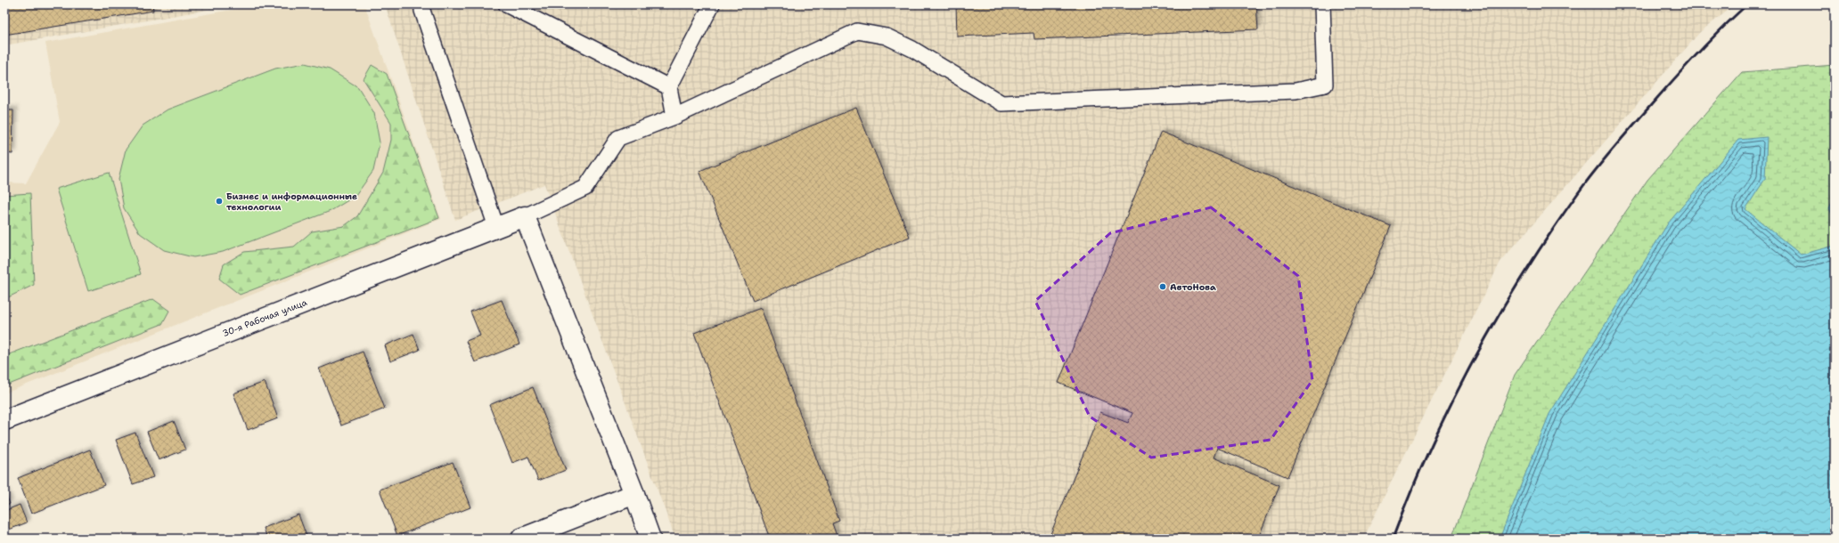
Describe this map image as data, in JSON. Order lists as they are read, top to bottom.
{
  "streets": {
    "street": ["30-я Рабочая улица"]
  },
  "places": ["Бизнес и информационные технологии", "АвтоНова"]
}
